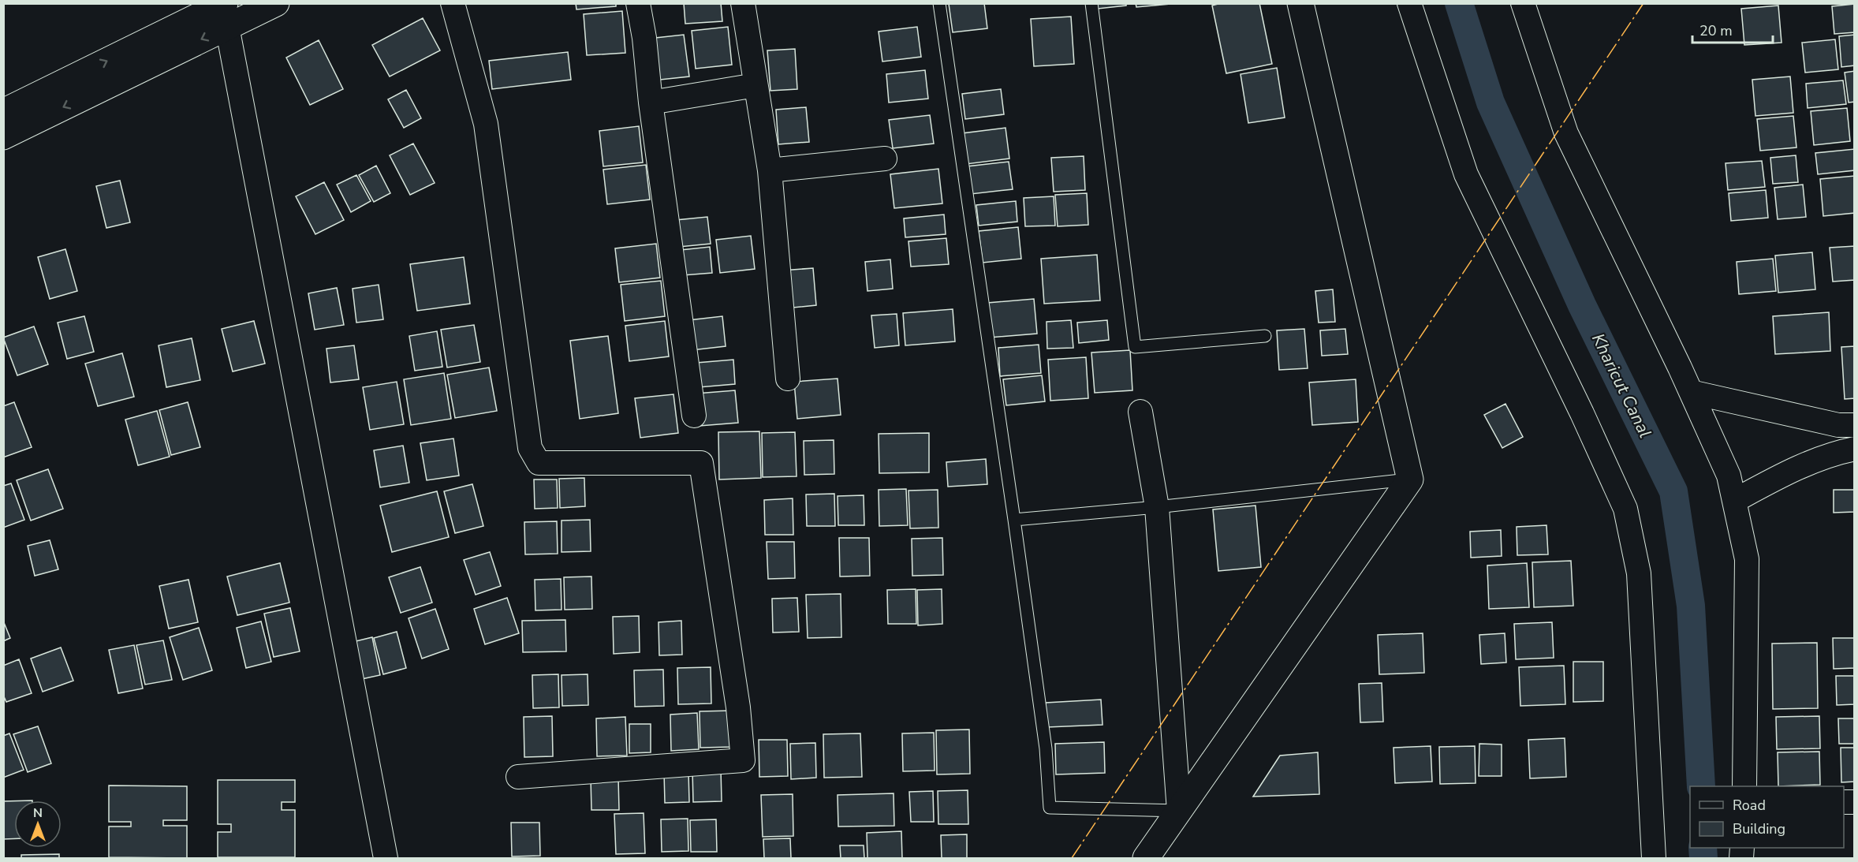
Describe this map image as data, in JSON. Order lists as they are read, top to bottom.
{
  "water": ["Kharicut Canal"],
  "legend": ["Road", "Building"],
  "scale_bar": "20 m",
  "north": "top"
}
